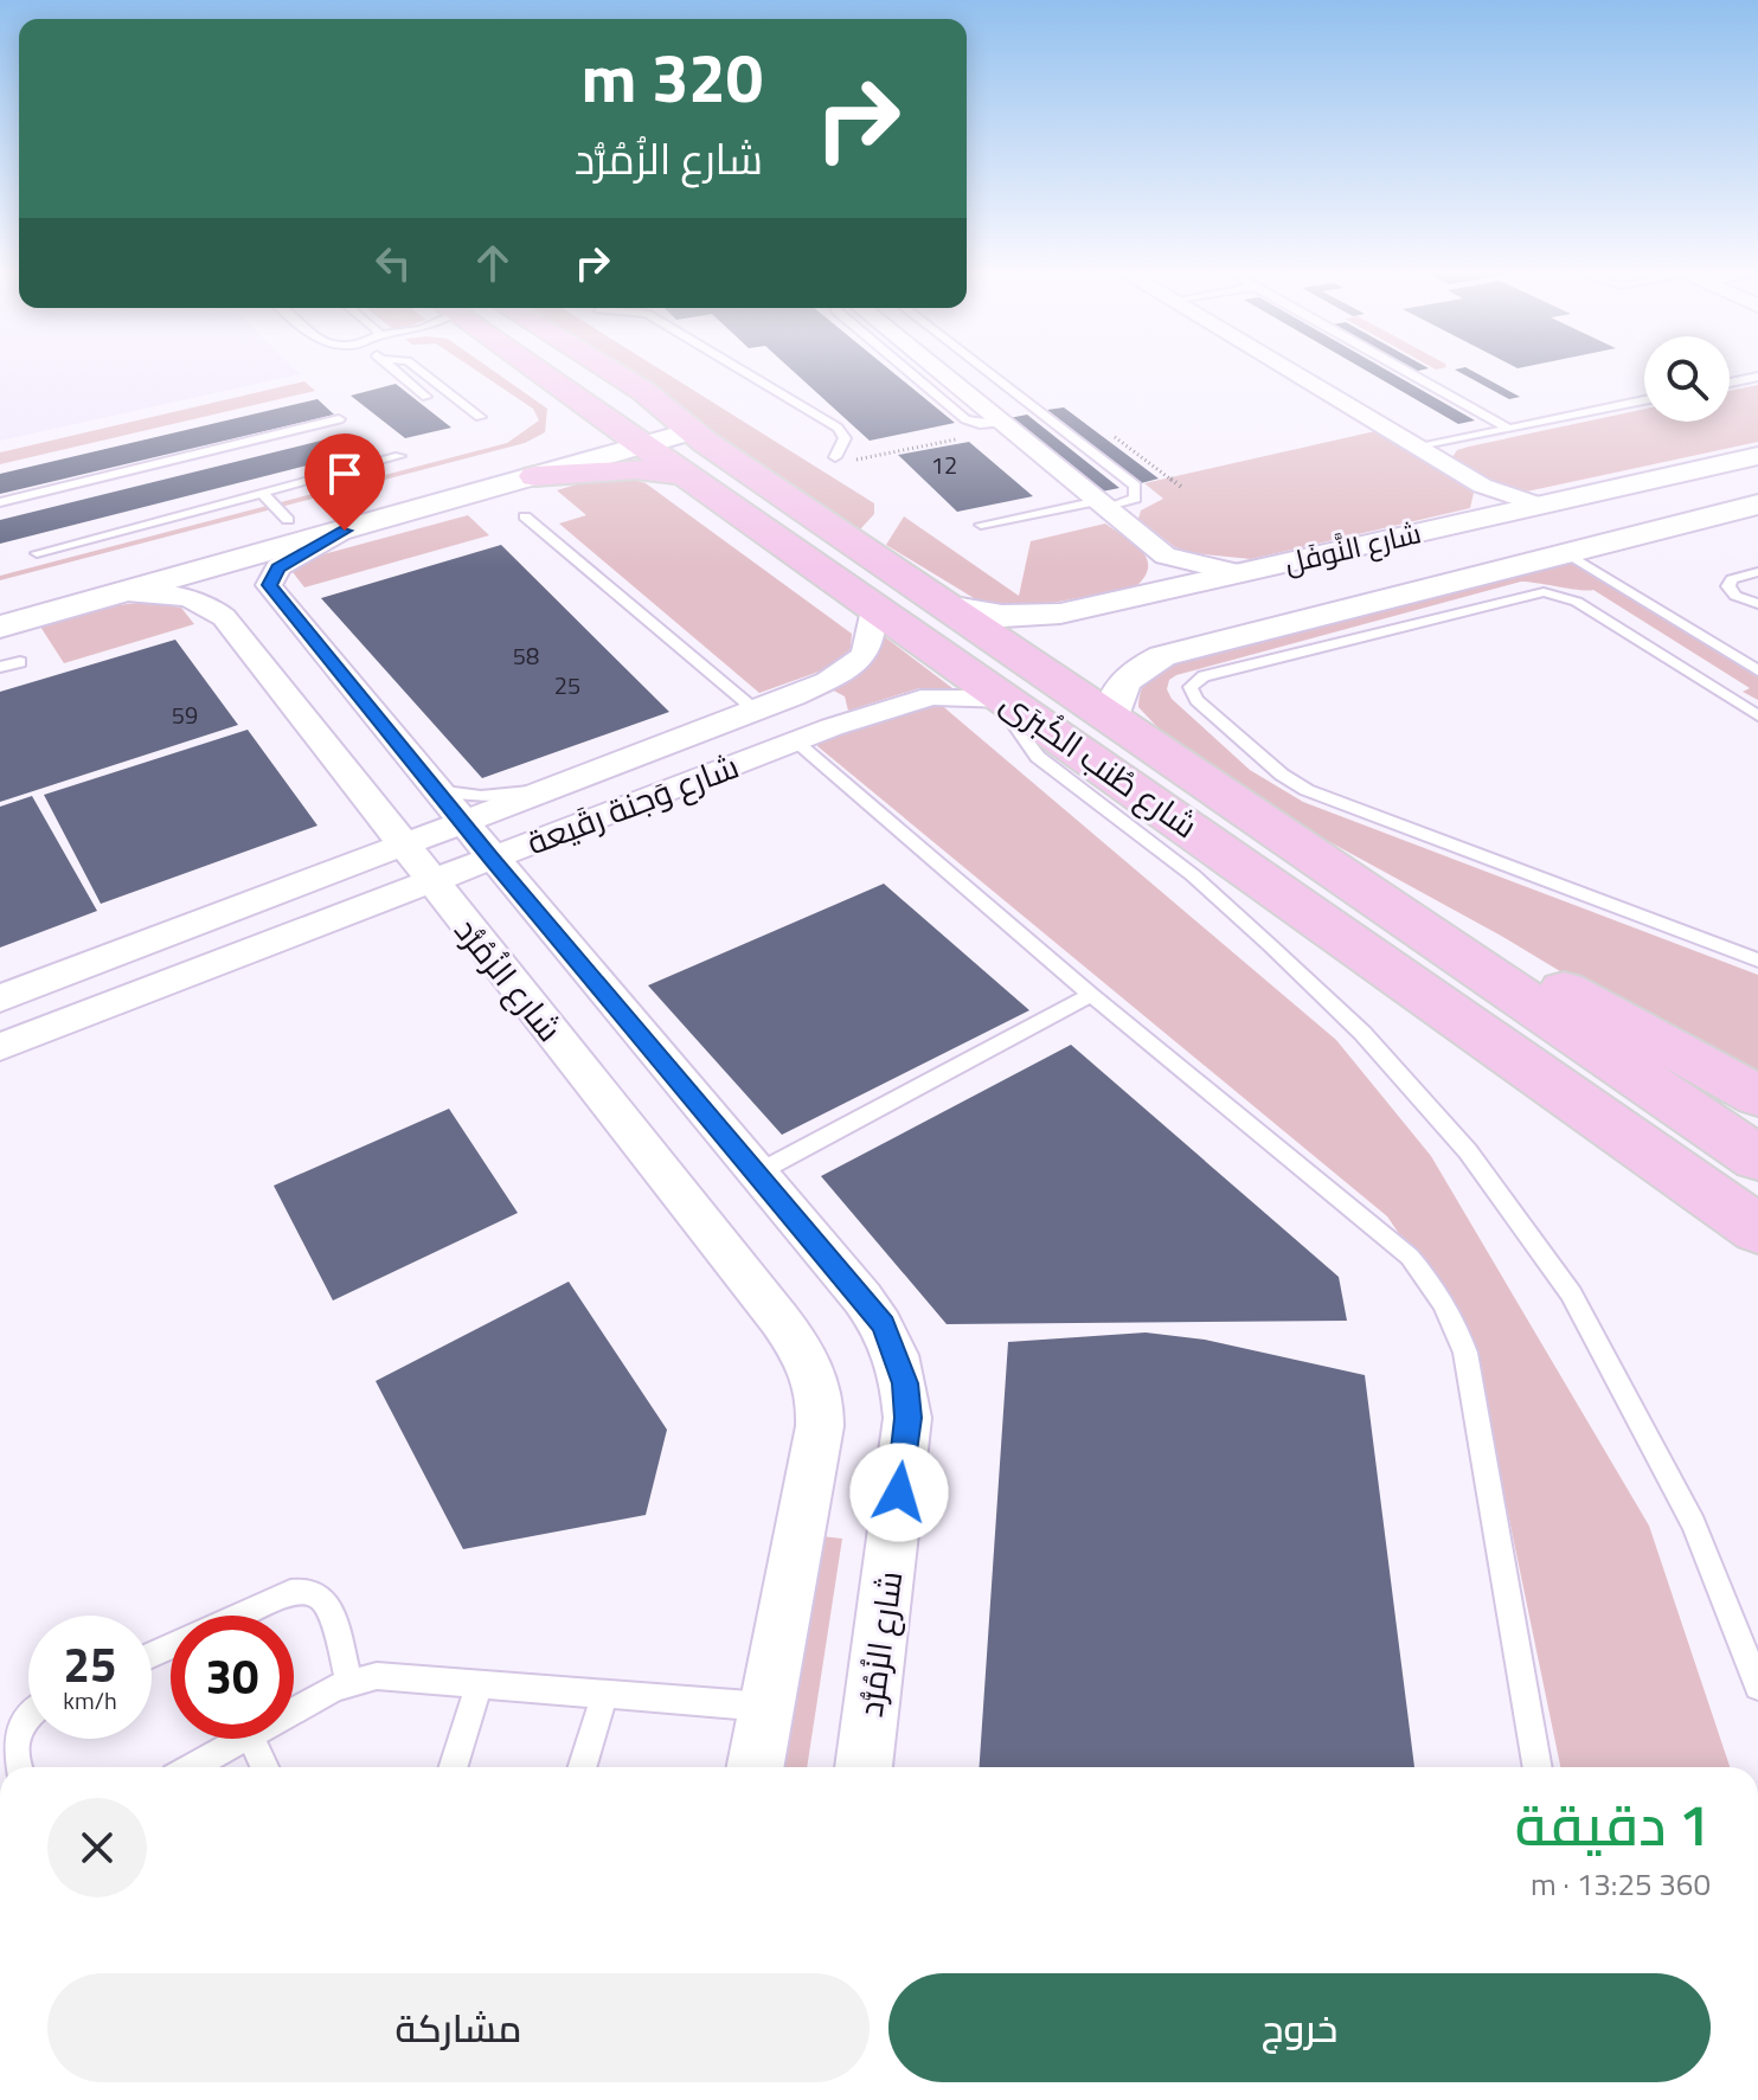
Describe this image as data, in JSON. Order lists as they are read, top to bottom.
{
  "streets": {
    "main road": ["شارع طُنب الكُبرَى"],
    "street": ["شارع النَّوفَل", "شارع وَجنة رقَيعة", "شارع الزُمُرُّد"]
  },
  "crossings": [
    ["شارع النَّوفَل", "شارع طُنب الكُبرَى"],
    ["شارع طُنب الكُبرَى", "شارع وَجنة رقَيعة"],
    ["شارع وَجنة رقَيعة", "شارع الزُمُرُّد"]
  ],
  "house_numbers": [
    "12",
    "58",
    "25",
    "59"
  ],
  "page": {
    "turn": ["320 m", "شارع الزُمُرُّد"],
    "speed": "25 km/h",
    "limit": "30",
    "heading": ["1 دقيقة", "360 m · 13:25"],
    "buttons": ["خروج", "مشاركة"]
  }
}
